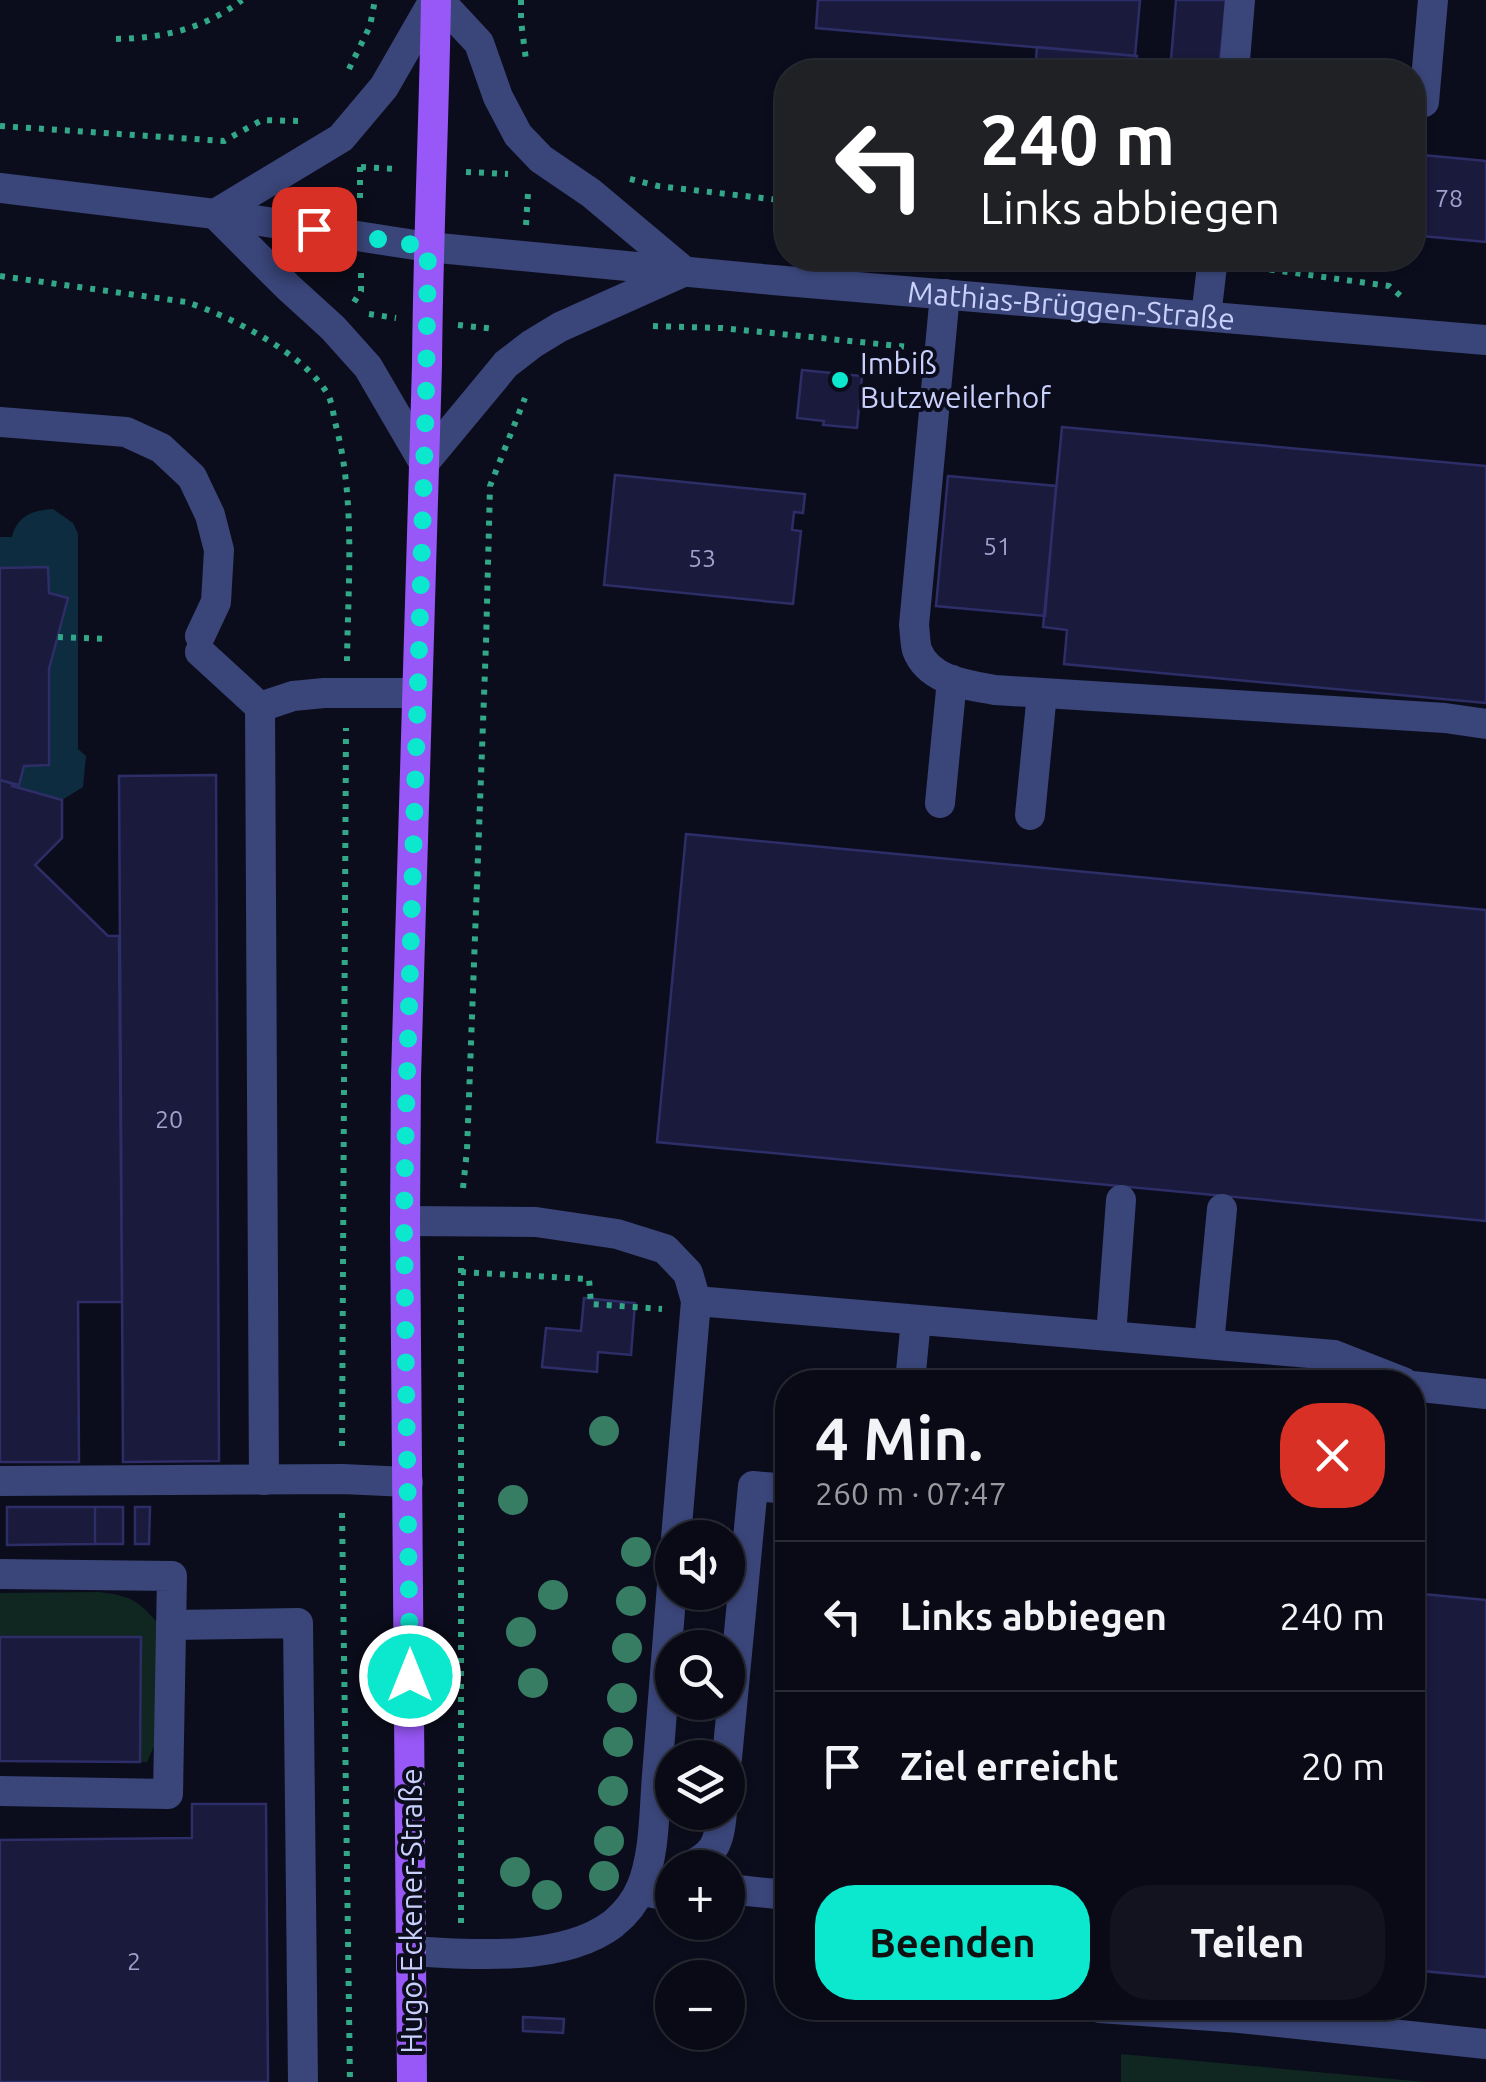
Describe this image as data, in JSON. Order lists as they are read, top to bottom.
{
  "streets": {
    "main road": ["Hugo-Eckener-Straße"],
    "street": ["Mathias-Brüggen-Straße"]
  },
  "crossings": [
    ["Mathias-Brüggen-Straße", "Hugo-Eckener-Straße"]
  ],
  "places": ["Imbiß Butzweilerhof"],
  "house_numbers": [
    "78",
    "51",
    "53",
    "20",
    "2"
  ],
  "page": {
    "turn": ["240 m", "Links abbiegen"],
    "heading": ["4 Min.", "260 m · 07:47"],
    "map_buttons": ["+", "−"],
    "list": [
      {
        "name": "Links abbiegen",
        "value": "240 m"
      },
      {
        "name": "Ziel erreicht",
        "value": "20 m"
      }
    ],
    "buttons": ["Beenden", "Teilen"]
  }
}
